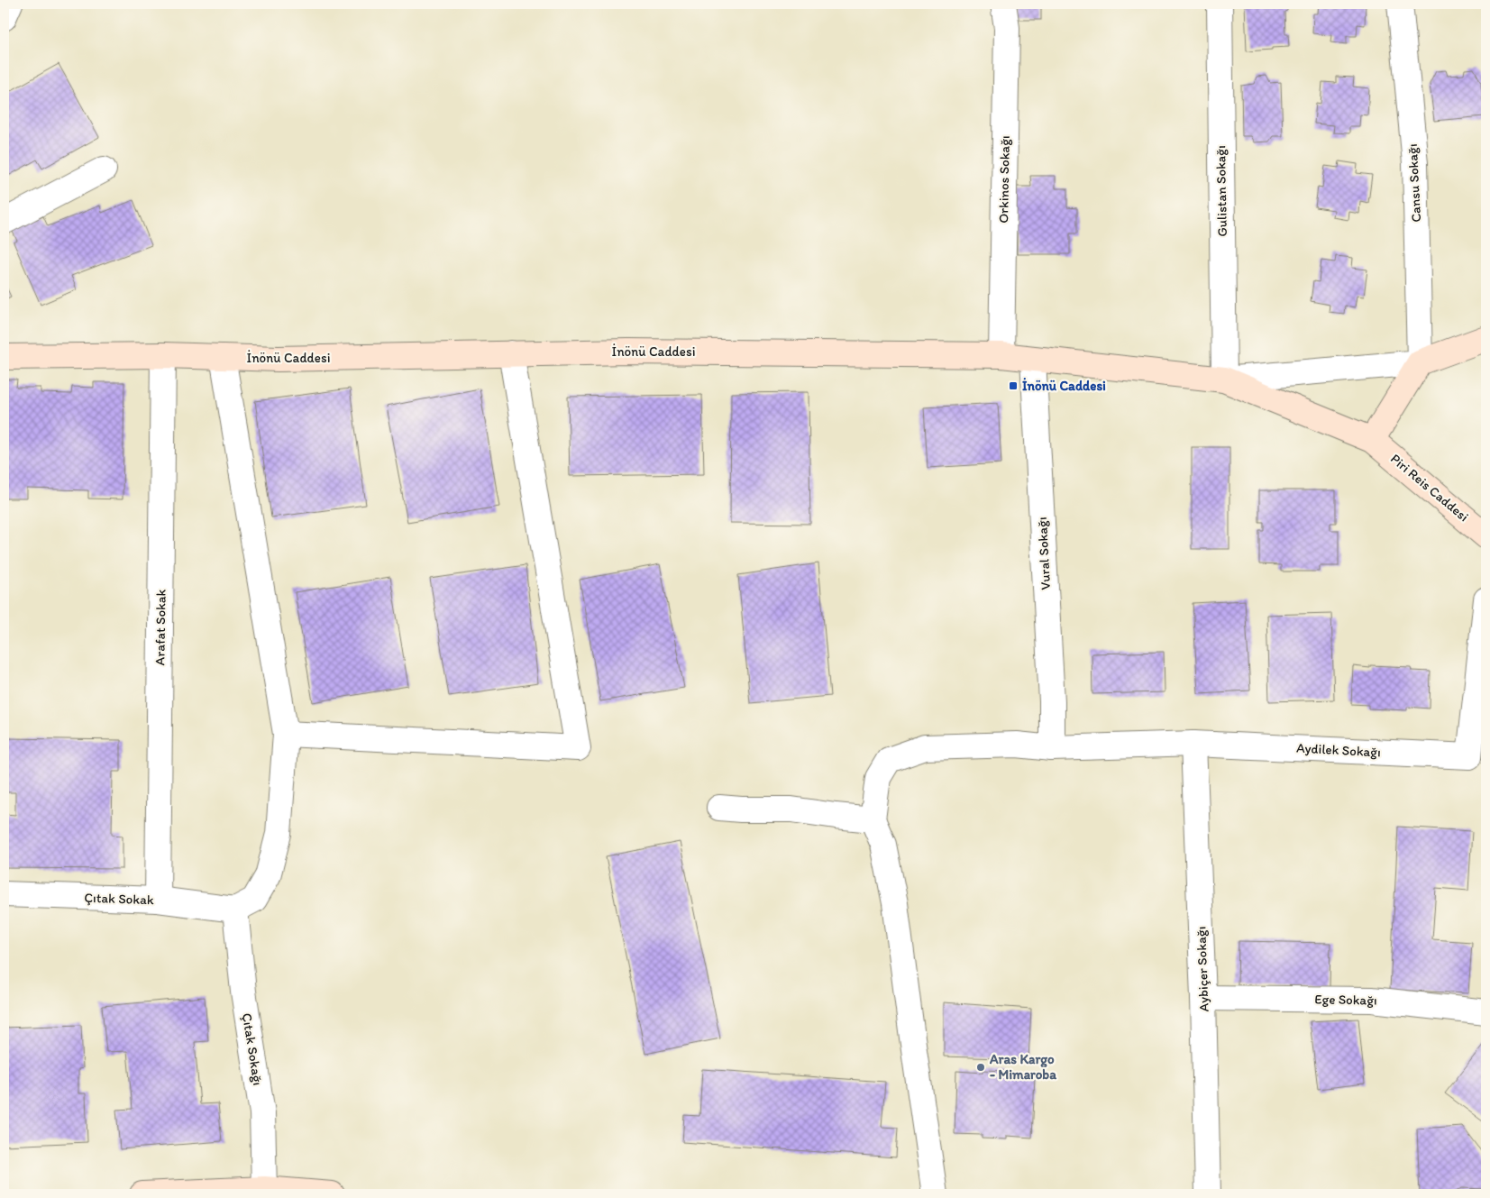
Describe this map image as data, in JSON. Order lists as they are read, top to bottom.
{
  "streets": {
    "main road": ["İnönü Caddesi", "Piri Reis Caddesi"],
    "street": [
      "Orkinos Sokağı",
      "Cansu Sokağı",
      "Gulistan Sokağı",
      "Vural Sokağı",
      "Arafat Sokak",
      "Aydilek Sokağı",
      "Çıtak Sokak",
      "Aybiçer Sokağı",
      "Ege Sokağı",
      "Çıtak Sokağı"
    ]
  },
  "crossings": [
    ["Orkinos Sokağı", "İnönü Caddesi"],
    ["Gulistan Sokağı", "İnönü Caddesi"],
    ["İnönü Caddesi", "Piri Reis Caddesi"],
    ["İnönü Caddesi", "Vural Sokağı"],
    ["İnönü Caddesi", "Arafat Sokak"],
    ["Vural Sokağı", "Aydilek Sokağı"],
    ["Arafat Sokak", "Çıtak Sokak"],
    ["Aydilek Sokağı", "Aybiçer Sokağı"],
    ["Çıtak Sokak", "Çıtak Sokağı"],
    ["Aybiçer Sokağı", "Ege Sokağı"]
  ],
  "places": {
    "transit": ["İnönü Caddesi"],
    "other": ["Aras Kargo - Mimaroba"]
  }
}
